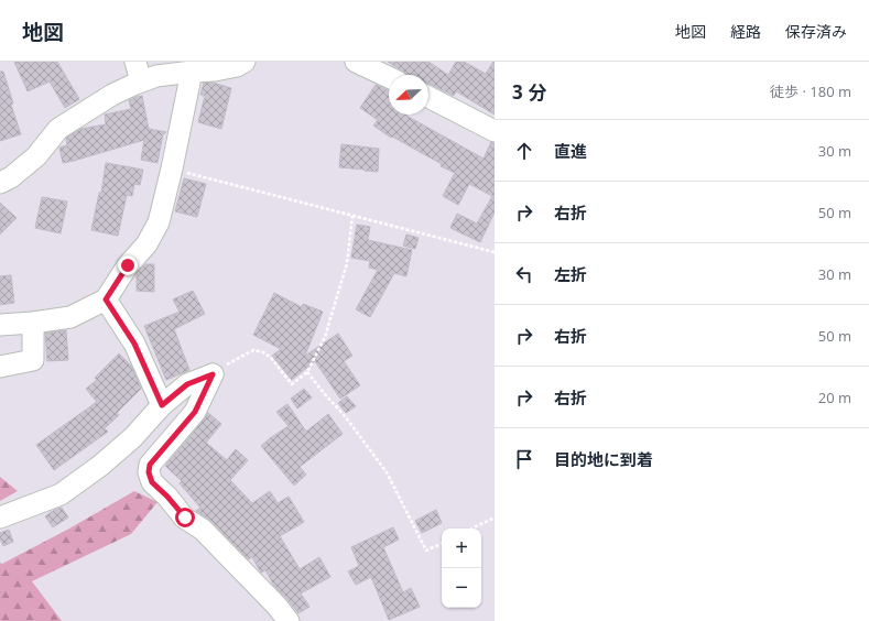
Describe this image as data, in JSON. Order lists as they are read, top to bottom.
{
  "north": "bottom left",
  "page": {
    "header": "地図",
    "nav": ["地図", "経路", "保存済み"],
    "heading": ["3 分", "徒歩 · 180 m"],
    "list": [
      ["直進", "30 m"],
      ["右折", "50 m"],
      ["左折", "30 m"],
      ["右折", "50 m"],
      ["右折", "20 m"],
      "目的地に到着"
    ],
    "map_buttons": ["+", "−"]
  }
}
